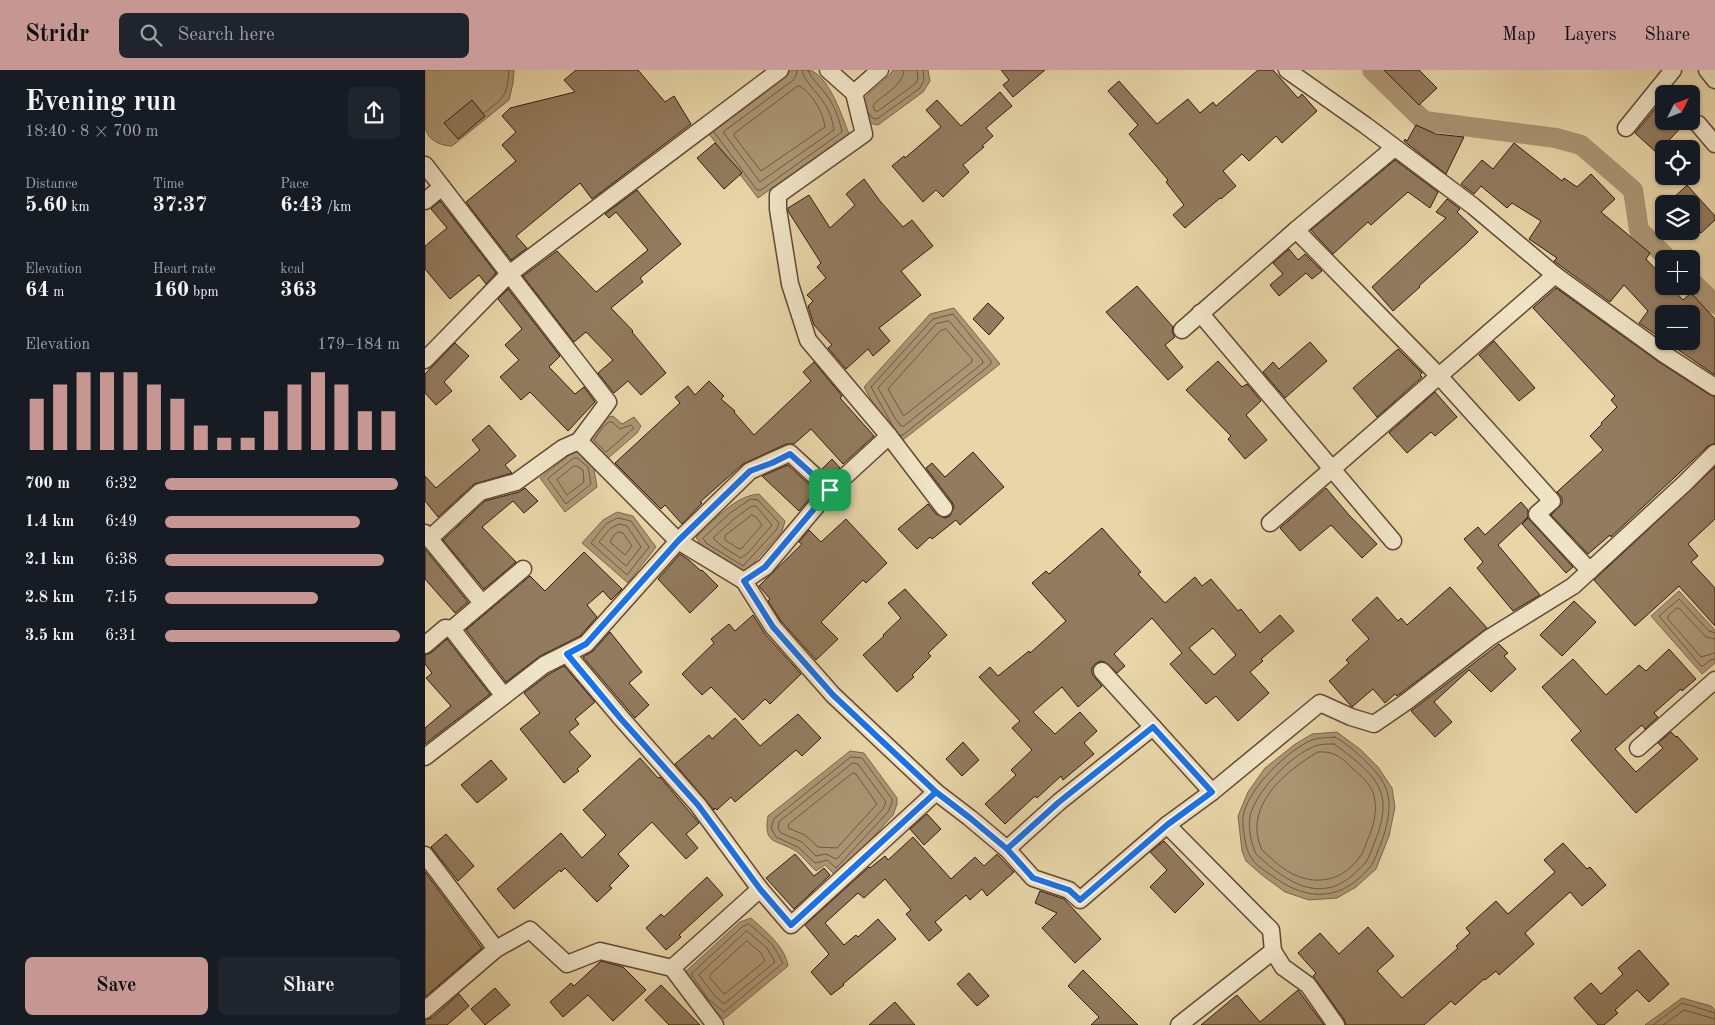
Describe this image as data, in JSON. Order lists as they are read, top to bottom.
{
  "north": "top right",
  "page": {
    "header": "Stridr",
    "search": "Search here",
    "nav": ["Map", "Layers", "Share"],
    "heading": ["Evening run", "18:40 · 8 × 700 m"],
    "map_buttons": ["+", "−"],
    "stats": [
      ["Distance", "5.60 km"],
      ["Time", "37:37"],
      ["Pace", "6:43 /km"],
      ["Elevation", "64 m"],
      ["Heart rate", "160 bpm"],
      ["kcal", "363"]
    ],
    "chart": ["Elevation", "179–184 m"],
    "list": [
      {
        "name": "700 m",
        "note": "6:32"
      },
      {
        "name": "1.4 km",
        "note": "6:49"
      },
      {
        "name": "2.1 km",
        "note": "6:38"
      },
      {
        "name": "2.8 km",
        "note": "7:15"
      },
      {
        "name": "3.5 km",
        "note": "6:31"
      }
    ],
    "buttons": ["Save", "Share"]
  }
}
